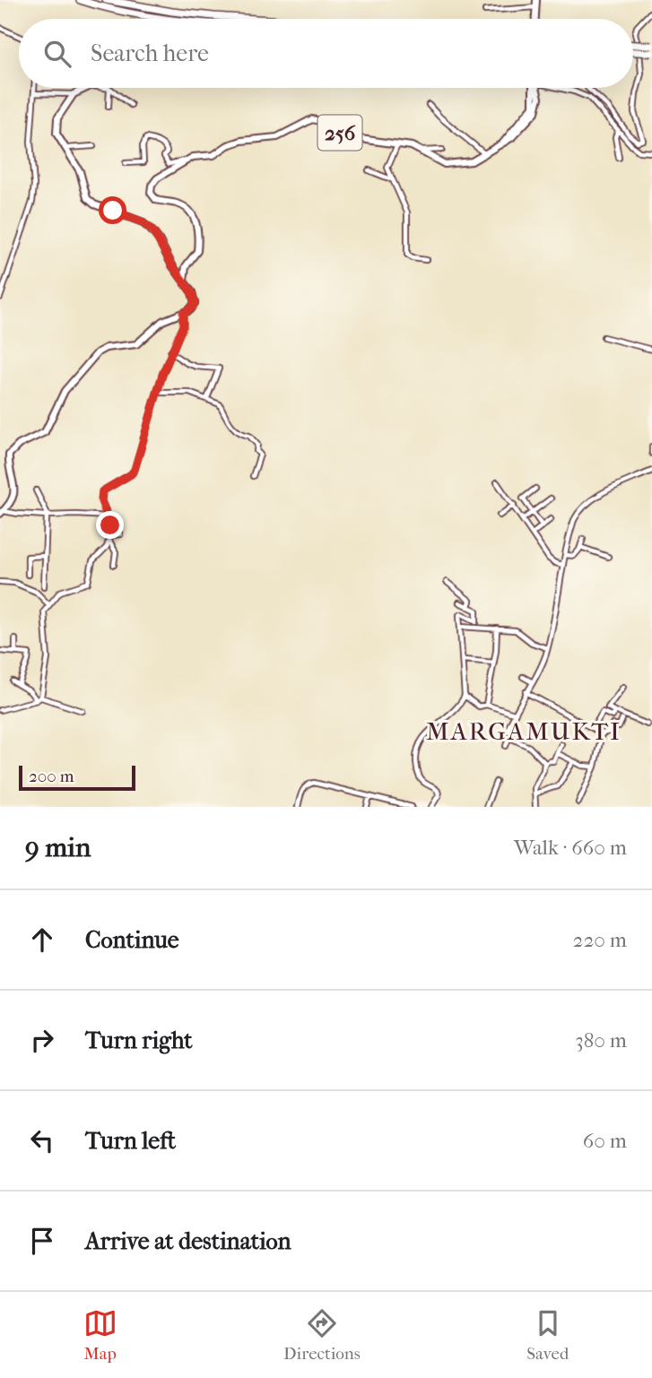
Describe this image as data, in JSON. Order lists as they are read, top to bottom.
{
  "streets": {
    "main road": ["256"]
  },
  "districts": ["MARGAMUKTI"],
  "scale_bar": "200 m",
  "page": {
    "search": "Search here",
    "scale": "200 m",
    "heading": ["9 min", "Walk · 660 m"],
    "list": [
      ["Continue", "220 m"],
      ["Turn right", "380 m"],
      ["Turn left", "60 m"],
      "Arrive at destination"
    ],
    "nav": ["Map", "Directions", "Saved"]
  }
}
